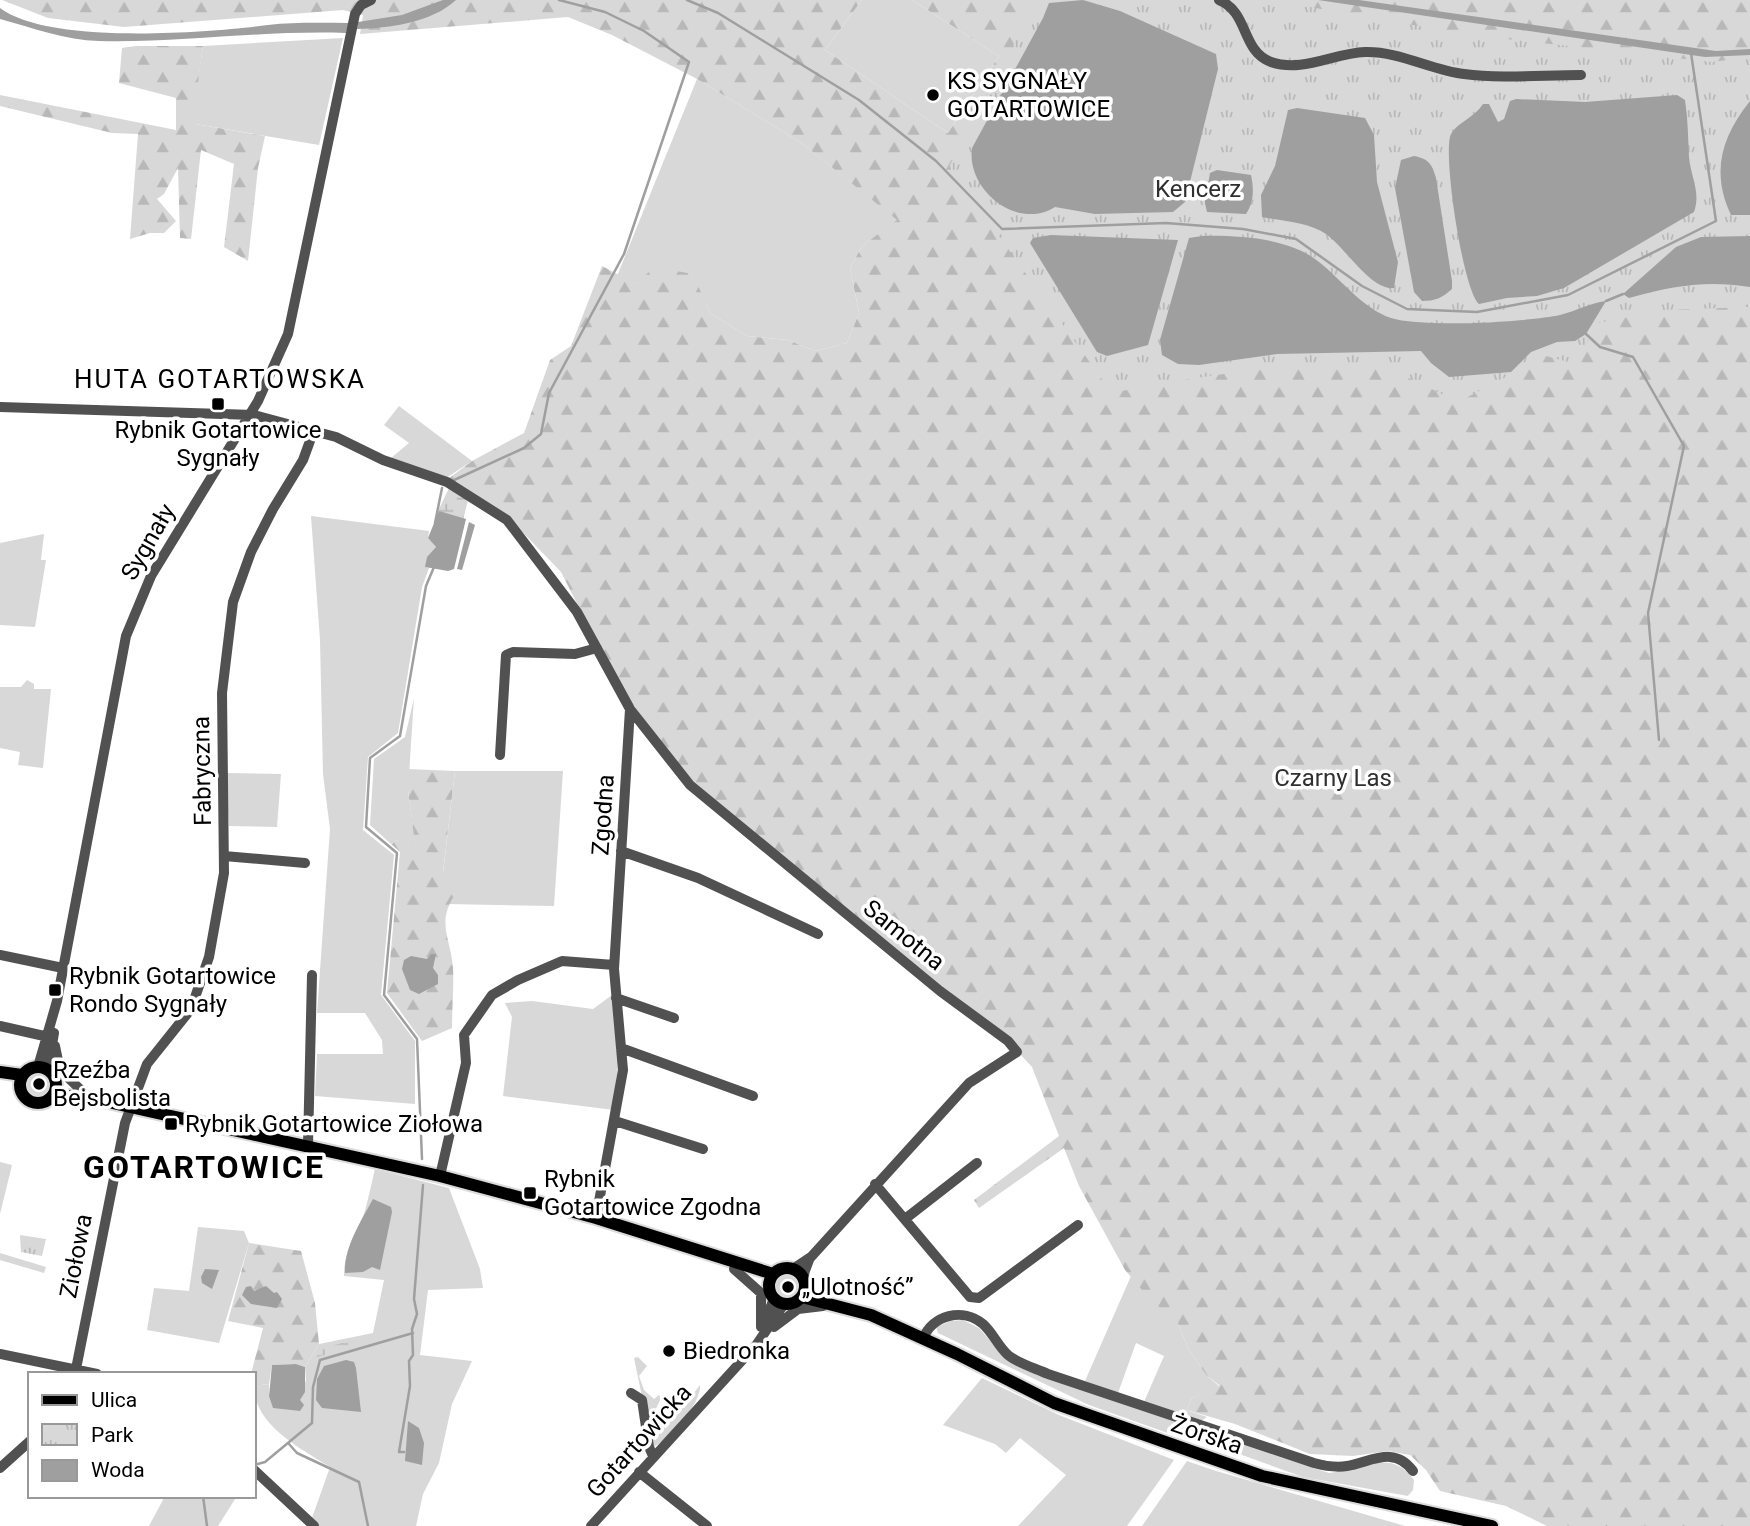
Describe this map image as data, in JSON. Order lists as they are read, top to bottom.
{
  "streets": {
    "main road": ["Żorska"],
    "street": [
      "Sygnały",
      "Fabryczna",
      "Zgodna",
      "Samotna",
      "Ziołowa",
      "Gotartowicka"
    ]
  },
  "crossings": [
    ["Fabryczna", "Ziołowa"],
    ["Zgodna", "Samotna"],
    ["Samotna", "Żorska"]
  ],
  "districts": ["HUTA GOTARTOWSKA", "GOTARTOWICE"],
  "parks": ["Kencerz", "Czarny Las"],
  "places": {
    "other": [
      "KS SYGNAŁY GOTARTOWICE",
      "Rzeźba Bejsbolista",
      "„Ulotność”",
      "Biedronka"
    ],
    "transit": [
      "Rybnik Gotartowice Sygnały",
      "Rybnik Gotartowice Rondo Sygnały",
      "Rybnik Gotartowice Ziołowa",
      "Rybnik Gotartowice Zgodna"
    ]
  },
  "legend": ["Ulica", "Park", "Woda"]
}
